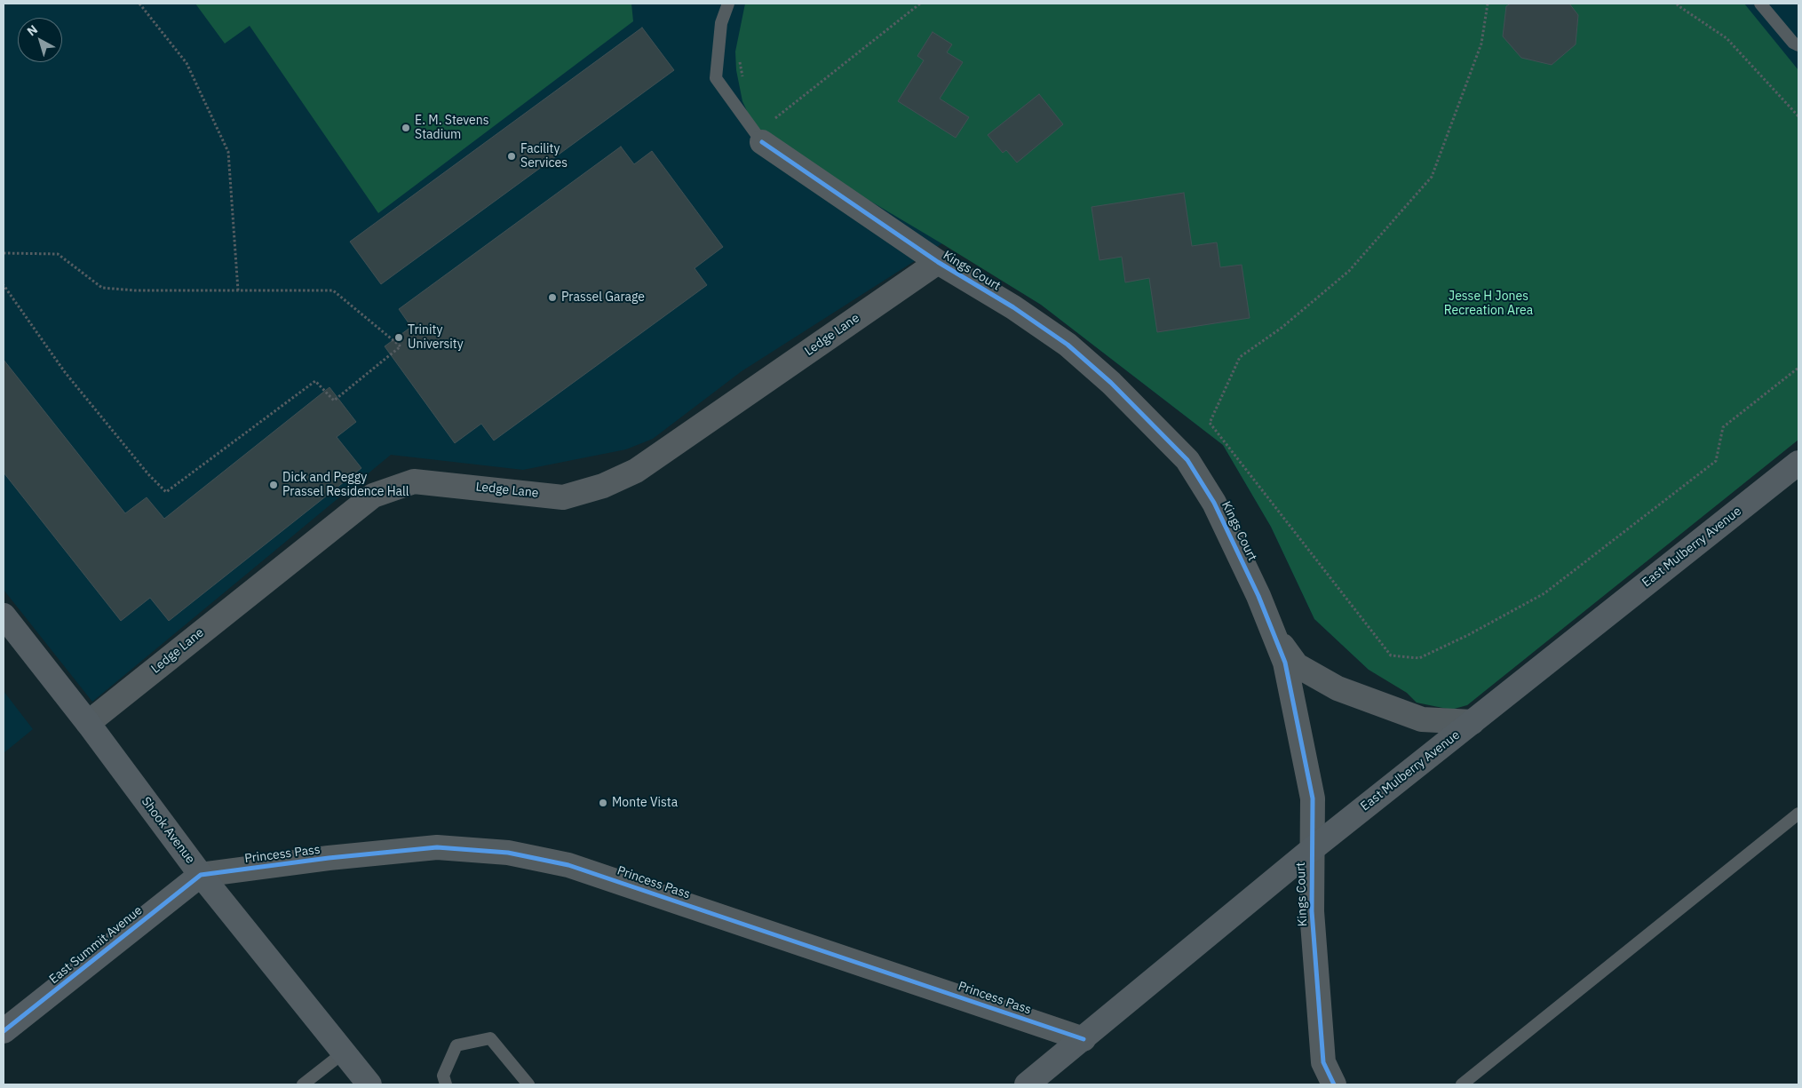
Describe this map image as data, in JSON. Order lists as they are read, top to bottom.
{
  "streets": {
    "street": [
      "Kings Court",
      "Ledge Lane",
      "East Mulberry Avenue",
      "Shook Avenue",
      "Princess Pass",
      "East Summit Avenue"
    ]
  },
  "crossings": [
    ["Kings Court", "Ledge Lane"],
    ["Kings Court", "East Mulberry Avenue"],
    ["Ledge Lane", "Shook Avenue"],
    ["East Mulberry Avenue", "Princess Pass"],
    ["Shook Avenue", "Princess Pass"],
    ["Shook Avenue", "East Summit Avenue"],
    ["Princess Pass", "East Summit Avenue"]
  ],
  "parks": ["Jesse H Jones Recreation Area"],
  "places": [
    "E. M. Stevens Stadium",
    "Facility Services",
    "Prassel Garage",
    "Trinity University",
    "Dick and Peggy Prassel Residence Hall",
    "Monte Vista"
  ],
  "north": "top left"
}
